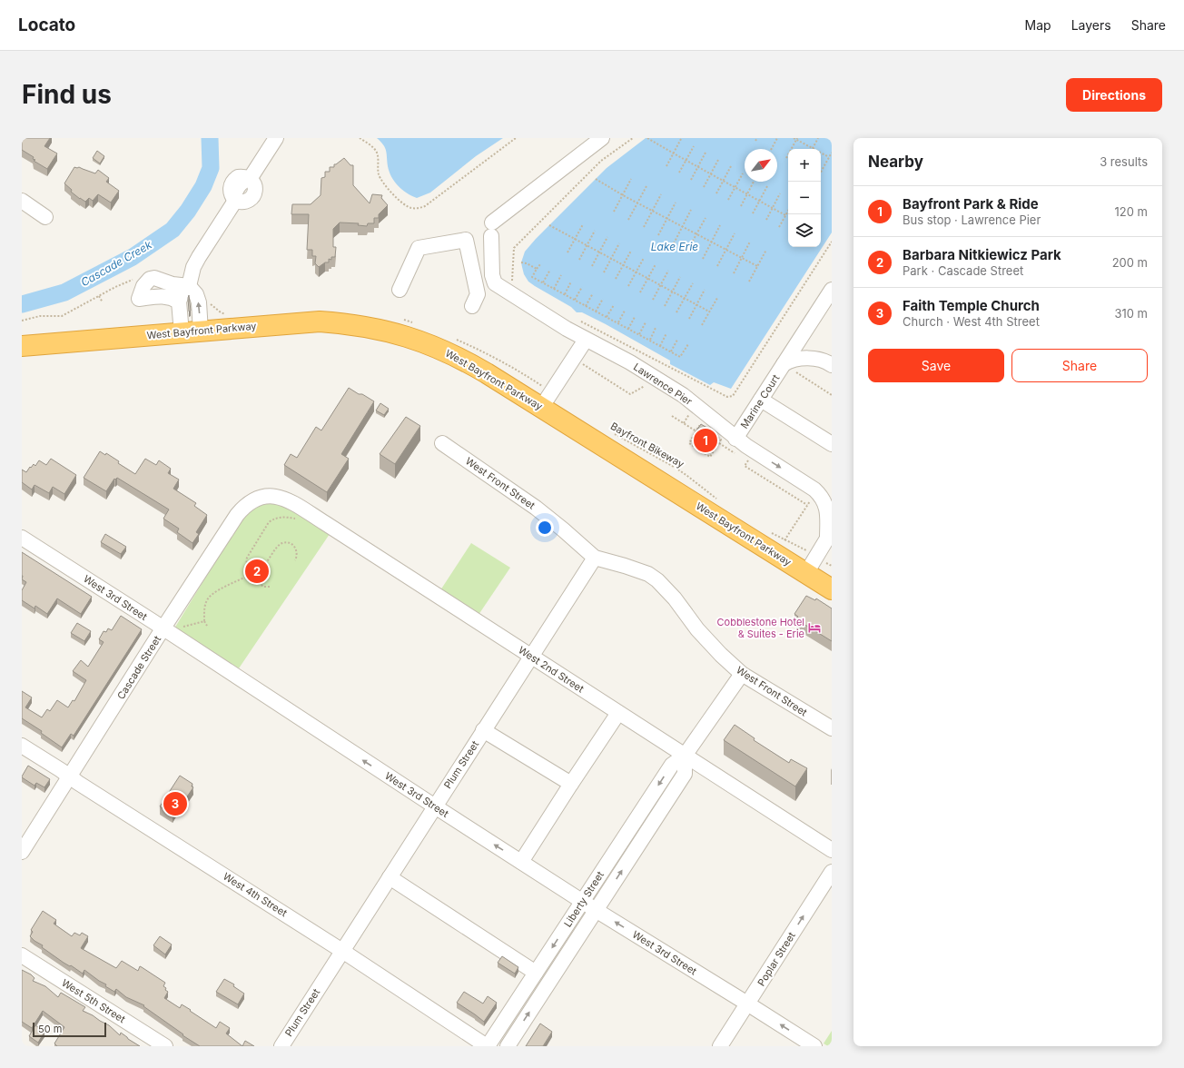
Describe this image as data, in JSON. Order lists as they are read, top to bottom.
{
  "streets": {
    "highway": ["West Bayfront Parkway"],
    "street": [
      "Lawrence Pier",
      "Marine Court",
      "West Front Street",
      "West 3rd Street",
      "Cascade Street",
      "West 2nd Street",
      "Plum Street",
      "West 4th Street",
      "Liberty Street",
      "Poplar Street",
      "West 5th Street"
    ],
    "path": ["Bayfront Bikeway"]
  },
  "crossings": [
    ["Lawrence Pier", "Marine Court"],
    ["West Front Street", "Plum Street"],
    ["West Front Street", "Liberty Street"],
    ["West 3rd Street", "Cascade Street"],
    ["West 3rd Street", "Plum Street"],
    ["West 3rd Street", "Liberty Street"],
    ["West 3rd Street", "Poplar Street"],
    ["Cascade Street", "West 2nd Street"],
    ["Cascade Street", "West 4th Street"],
    ["West 2nd Street", "Plum Street"],
    ["West 2nd Street", "Liberty Street"],
    ["Plum Street", "West 4th Street"],
    ["West 4th Street", "Liberty Street"]
  ],
  "one_way": ["West 3rd Street", "Poplar Street"],
  "water": ["Lake Erie", "Cascade Creek"],
  "places": {
    "hotel": ["Cobblestone Hotel & Suites - Erie"]
  },
  "scale_bar": "50 m",
  "north": "top right",
  "page": {
    "header": "Locato",
    "nav": ["Map", "Layers", "Share"],
    "buttons": [
      "Directions",
      ["Save", "Share"]
    ],
    "title": "Find us",
    "heading": ["Nearby", "3 results"],
    "map_buttons": ["+", "−"],
    "list": [
      {
        "mark": "1",
        "name": "Bayfront Park & Ride",
        "note": "Bus stop · Lawrence Pier",
        "value": "120 m"
      },
      {
        "mark": "2",
        "name": "Barbara Nitkiewicz Park",
        "note": "Park · Cascade Street",
        "value": "200 m"
      },
      {
        "mark": "3",
        "name": "Faith Temple Church",
        "note": "Church · West 4th Street",
        "value": "310 m"
      }
    ],
    "pins": ["1", "2", "3"],
    "scale": "50 m"
  }
}
